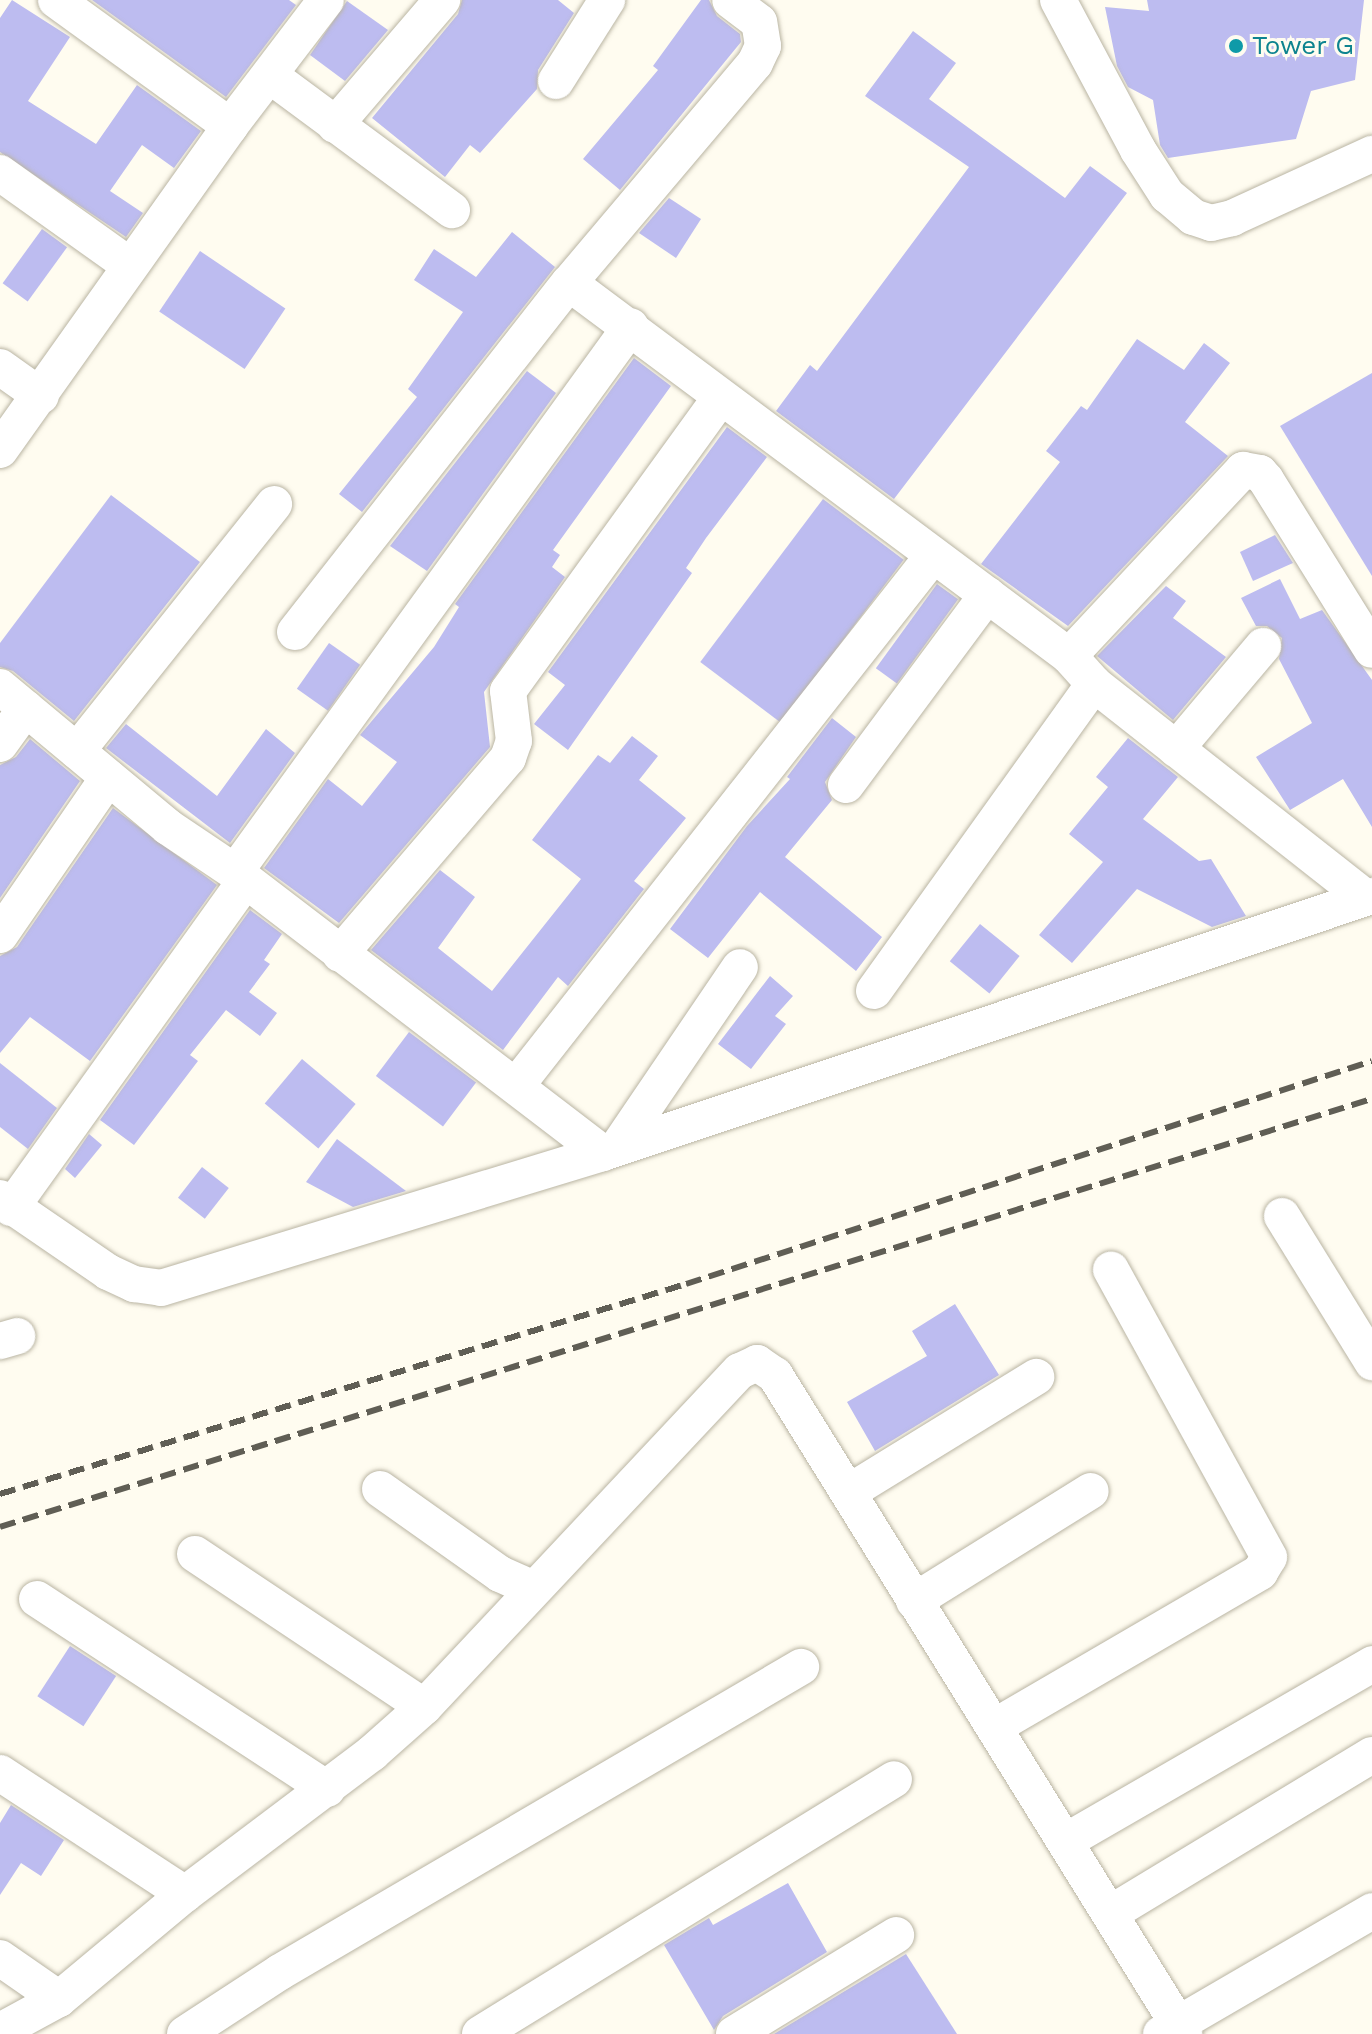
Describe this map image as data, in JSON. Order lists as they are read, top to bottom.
{
  "places": ["Tower G"]
}
